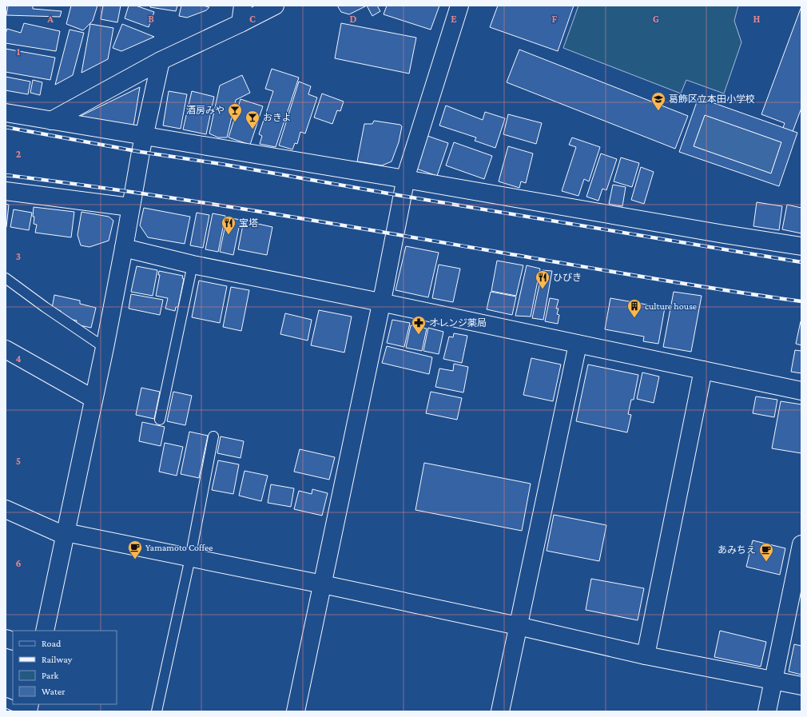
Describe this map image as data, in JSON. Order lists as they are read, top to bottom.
{
  "places": {
    "school or university": ["葛飾区立本田小学校"],
    "bar": ["酒房みや", "おきよ"],
    "restaurant": ["宝塔", "ひびき"],
    "building": ["culture house"],
    "pharmacy": ["オレンジ薬局"],
    "cafe": ["Yamamoto Coffee", "あみちえ"]
  },
  "legend": [
    "Road",
    "Railway",
    "Park",
    "Water"
  ],
  "grid": {
    "columns": [
      "A",
      "B",
      "C",
      "D",
      "E",
      "F",
      "G",
      "H"
    ],
    "rows": [
      "1",
      "2",
      "3",
      "4",
      "5",
      "6"
    ]
  }
}
